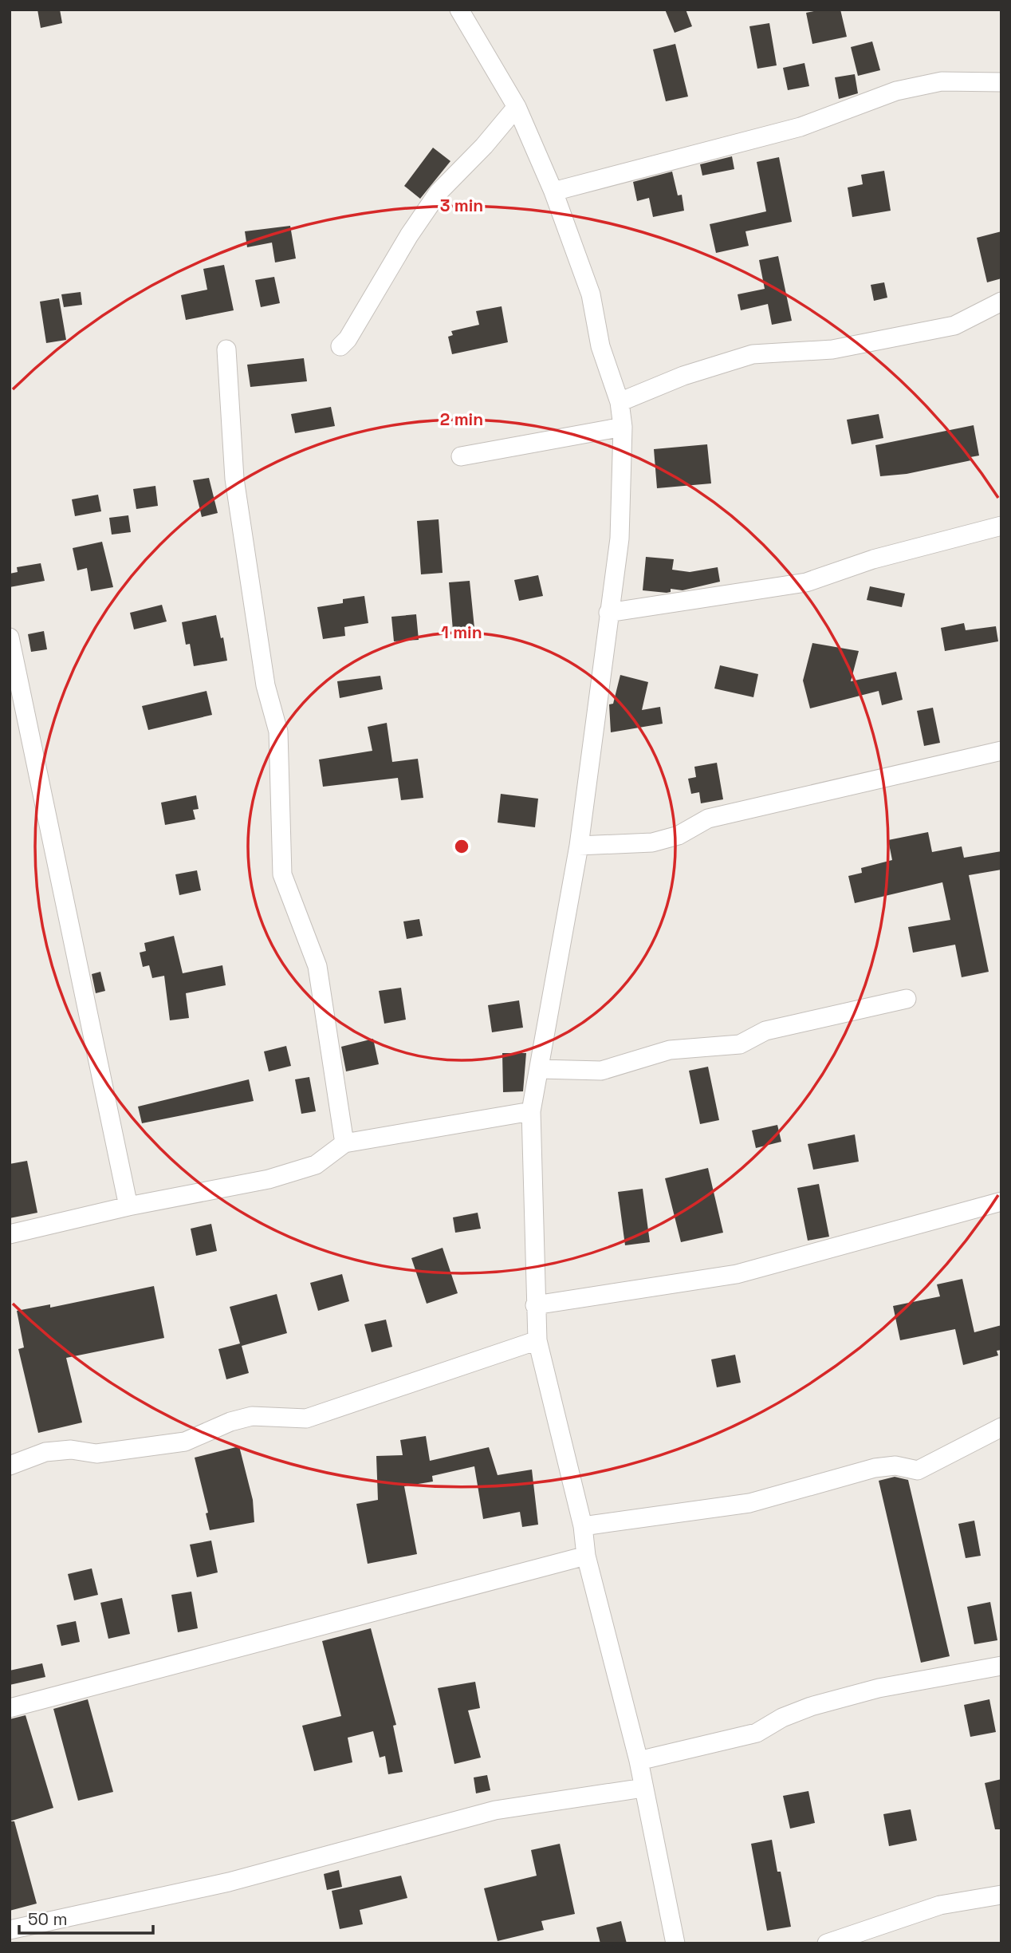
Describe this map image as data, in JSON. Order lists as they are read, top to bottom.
{
  "scale_bar": "50 m",
  "rings": ["3 min", "2 min", "1 min"]
}
